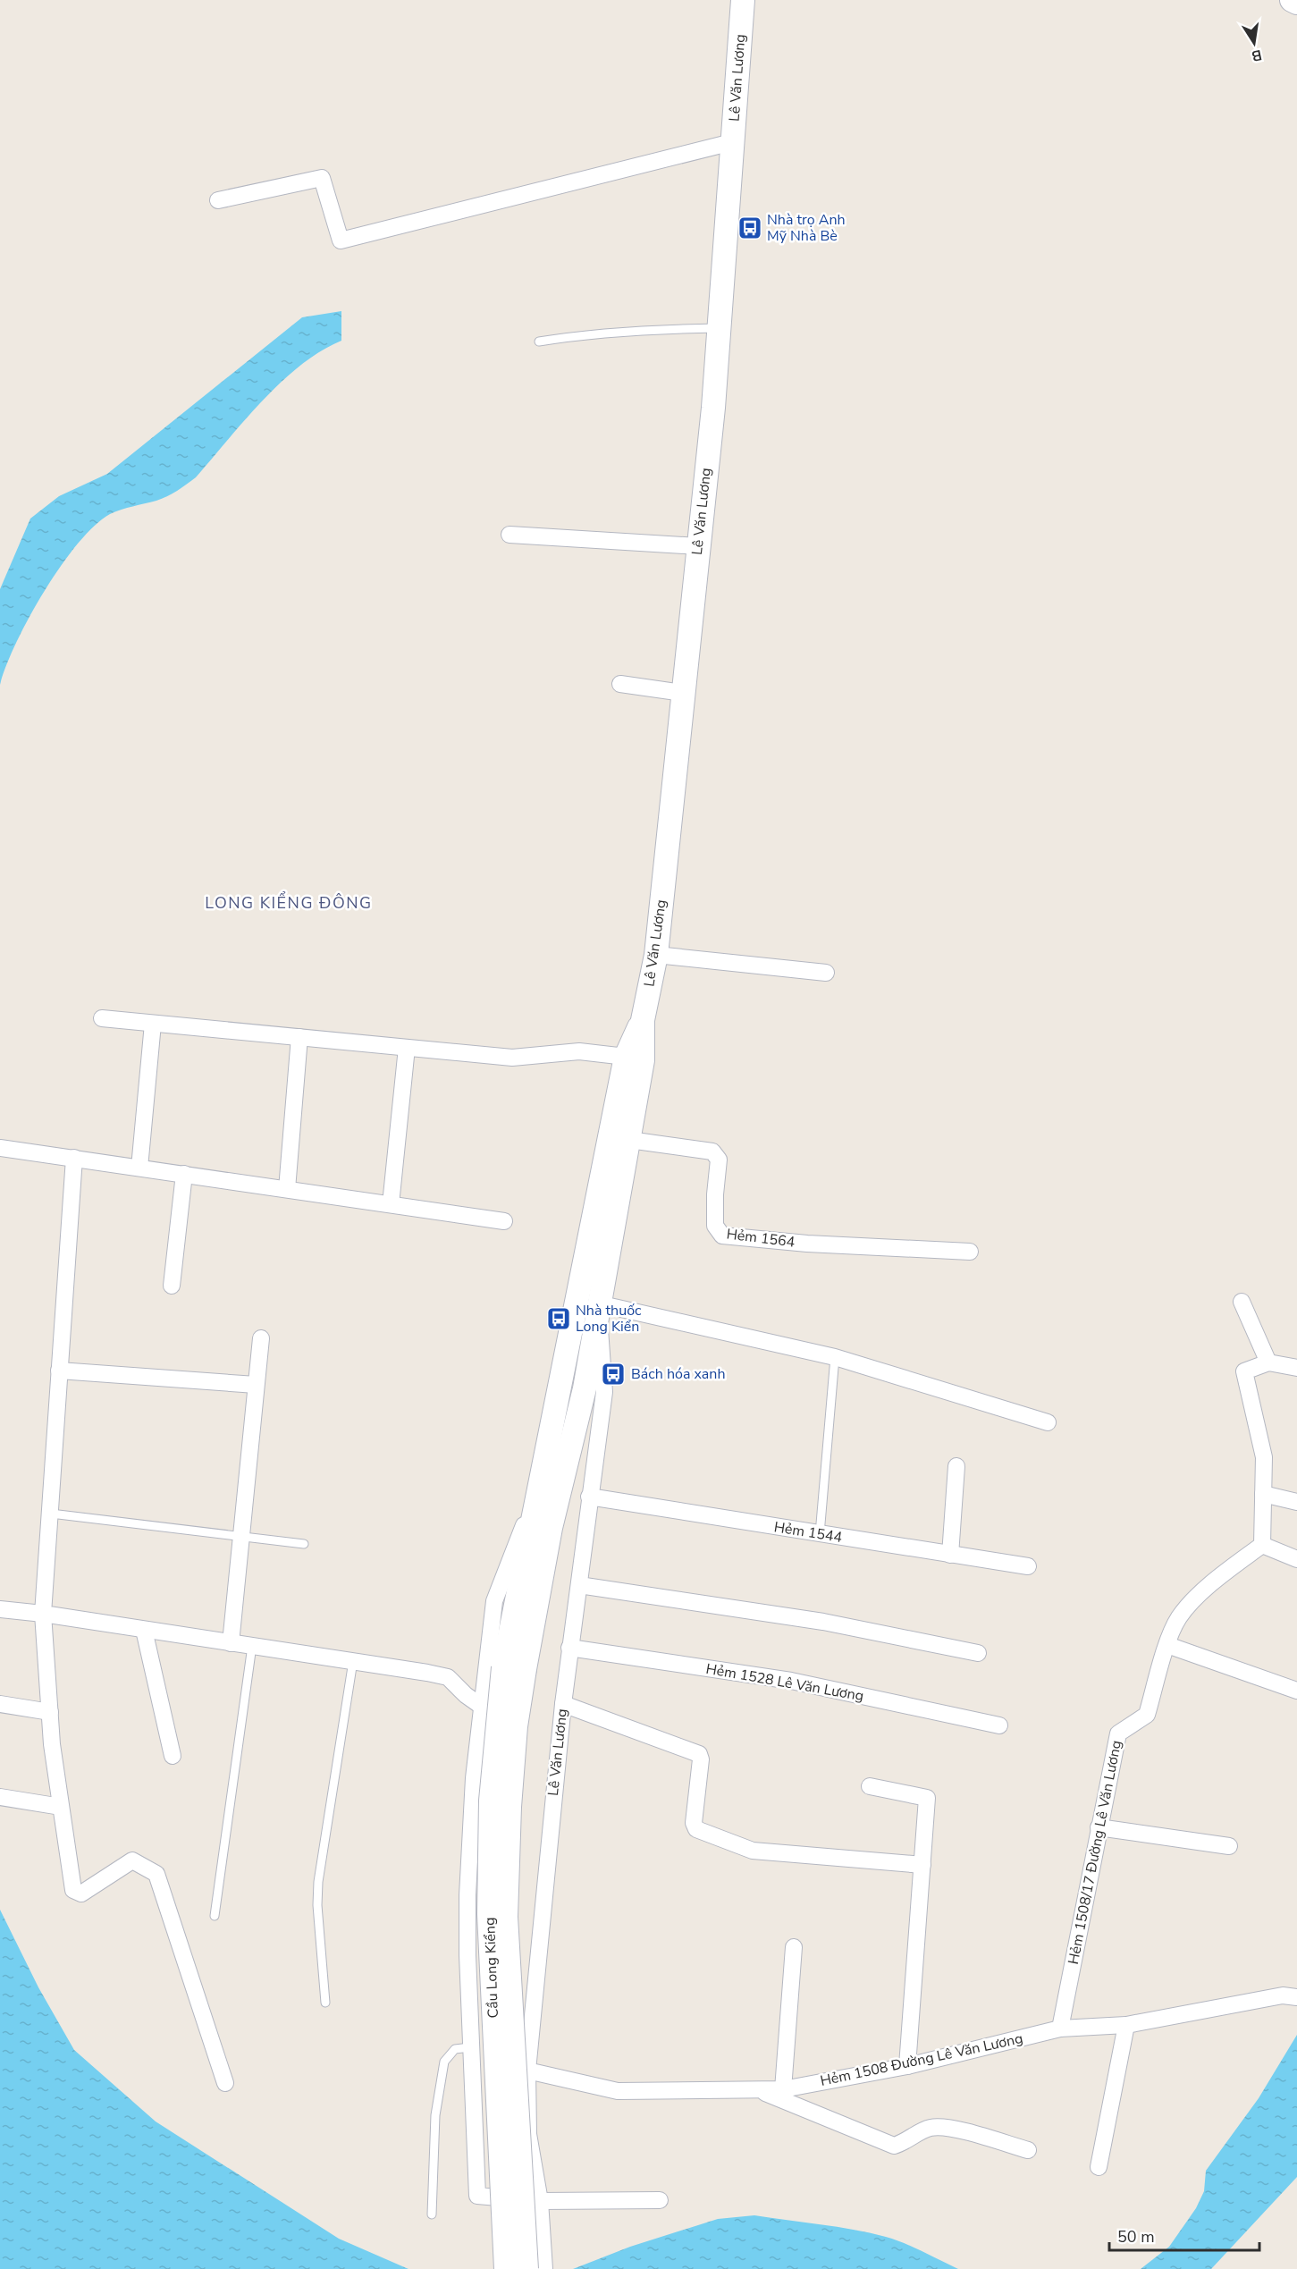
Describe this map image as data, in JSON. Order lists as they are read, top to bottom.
{
  "streets": {
    "main road": ["Lê Văn Lương", "Cầu Long Kiểng"],
    "street": [
      "Hẻm 1564",
      "Hẻm 1544",
      "Hẻm 1528 Lê Văn Lương",
      "Hẻm 1508/17 Đường Lê Văn Lương",
      "Hẻm 1508 Đường Lê Văn Lương"
    ]
  },
  "crossings": [
    ["Lê Văn Lương", "Hẻm 1564"],
    ["Lê Văn Lương", "Hẻm 1544"],
    ["Lê Văn Lương", "Hẻm 1528 Lê Văn Lương"],
    ["Lê Văn Lương", "Cầu Long Kiểng"],
    ["Lê Văn Lương", "Hẻm 1508 Đường Lê Văn Lương"],
    ["Hẻm 1508/17 Đường Lê Văn Lương", "Hẻm 1508 Đường Lê Văn Lương"]
  ],
  "districts": ["LONG KIỂNG ĐÔNG"],
  "places": {
    "bus stop": ["Nhà trọ Anh Mỹ Nhà Bè", "Nhà thuốc Long Kiển", "Bách hóa xanh"]
  },
  "scale_bar": "50 m",
  "north": "bottom"
}
